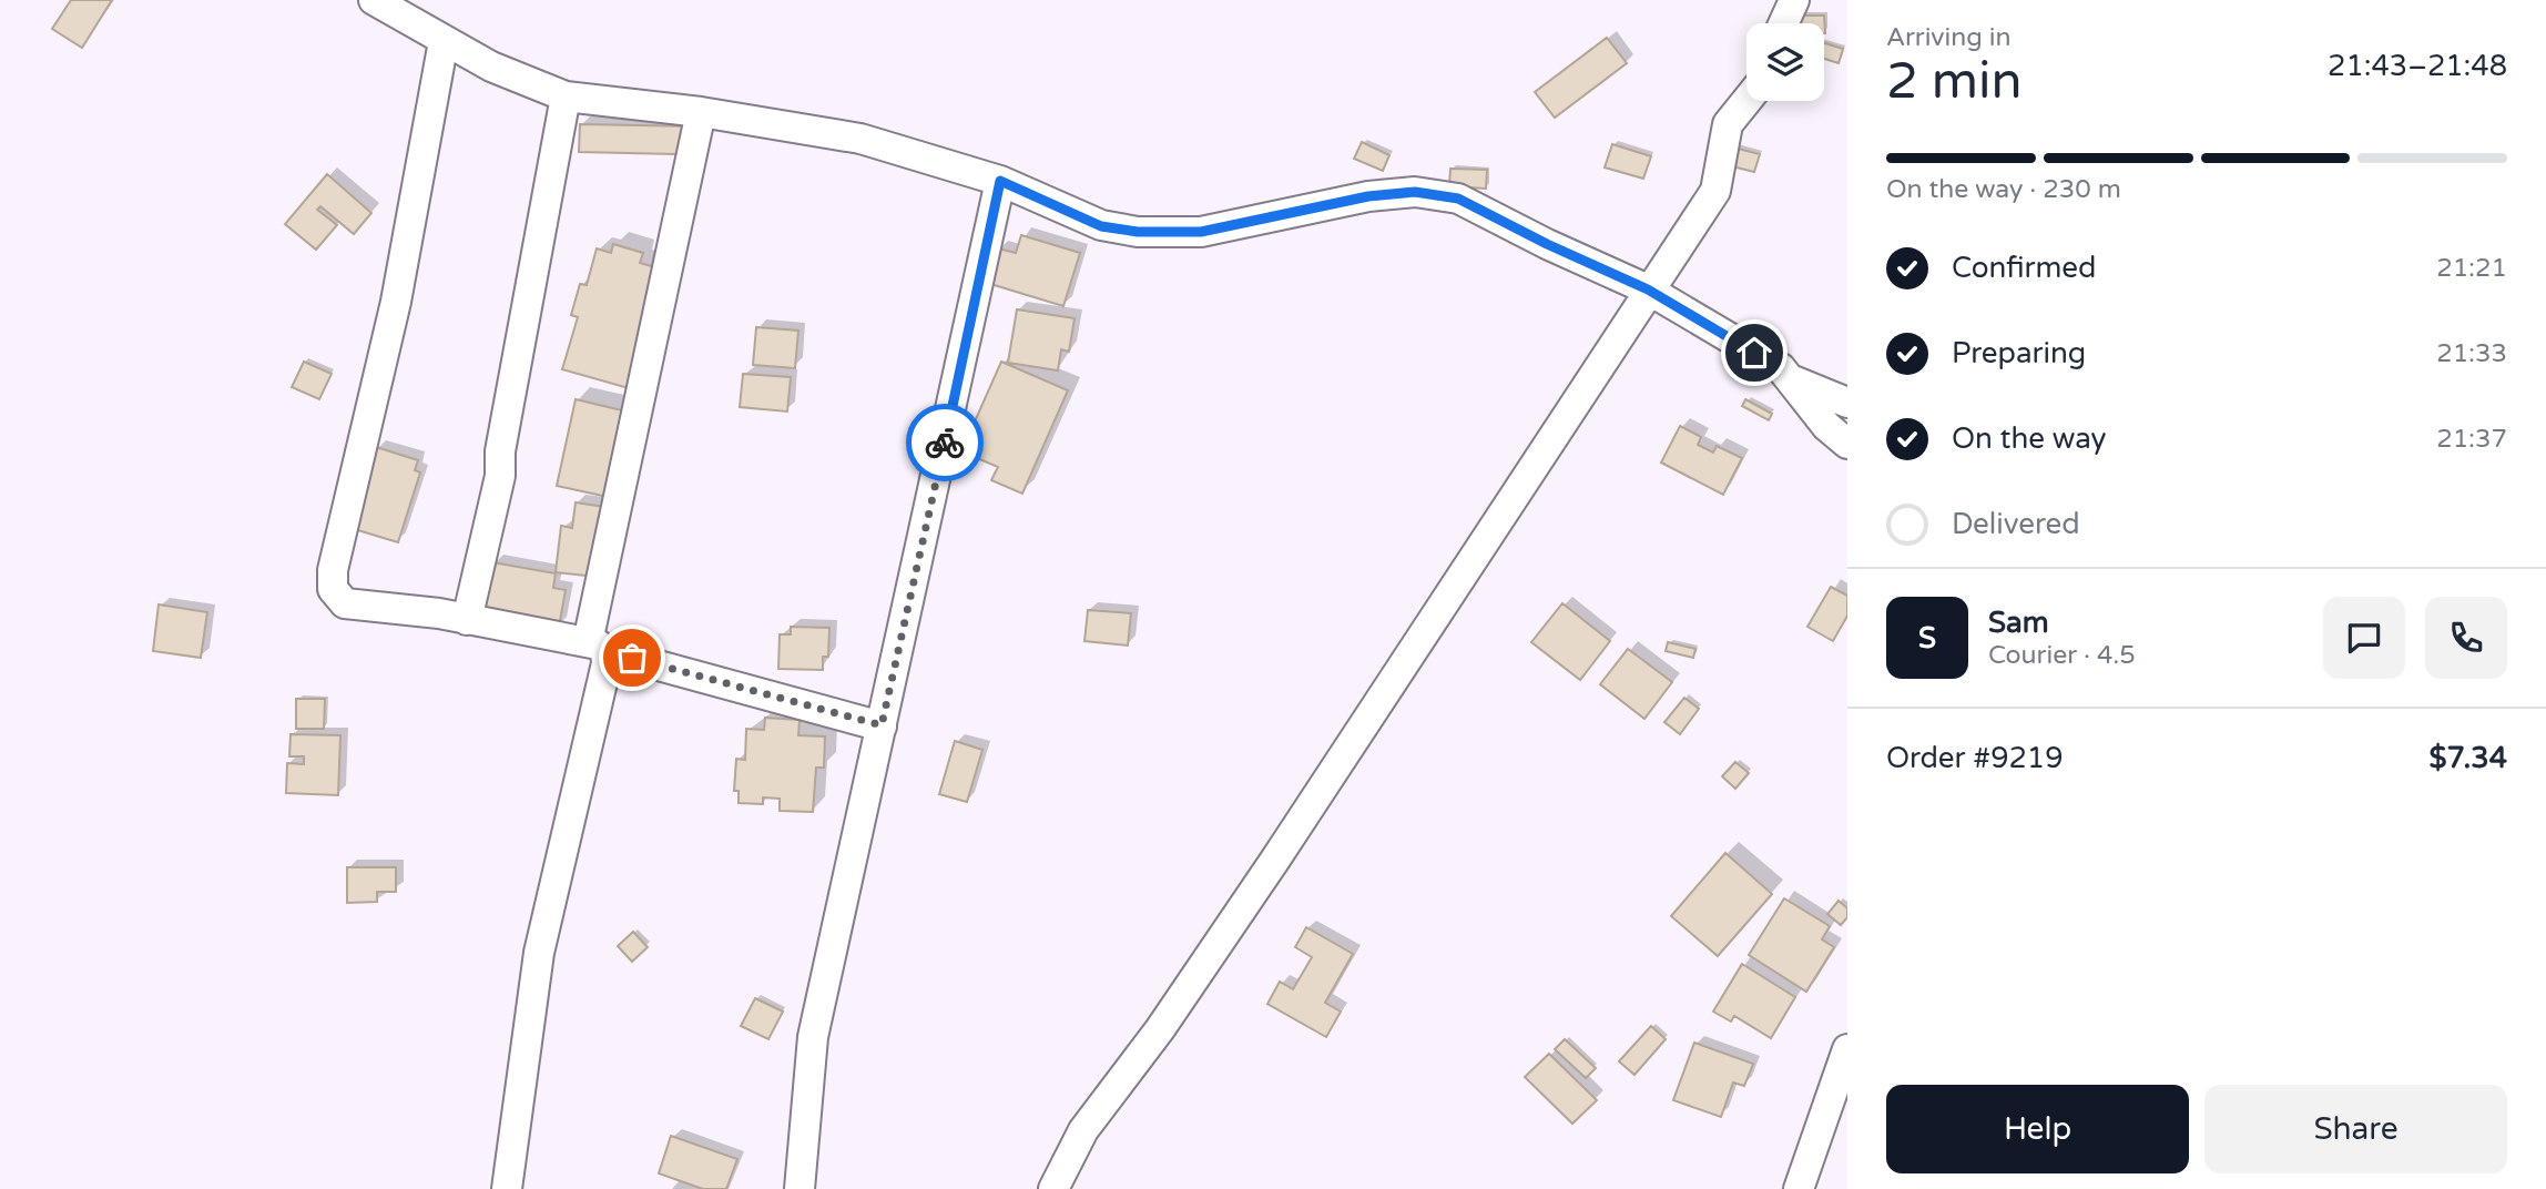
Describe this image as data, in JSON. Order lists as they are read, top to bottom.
{
  "page": {
    "heading": ["2 min", "Arriving in", "21:43–21:48"],
    "panel": [
      "Sam",
      "Courier · 4.5",
      "Order #9219",
      "$7.34"
    ],
    "bar": "On the way · 230 m",
    "list": [
      ["Confirmed", "21:21"],
      ["Preparing", "21:33"],
      ["On the way", "21:37"],
      "Delivered"
    ],
    "round": "S",
    "buttons": ["Help", "Share"]
  }
}
